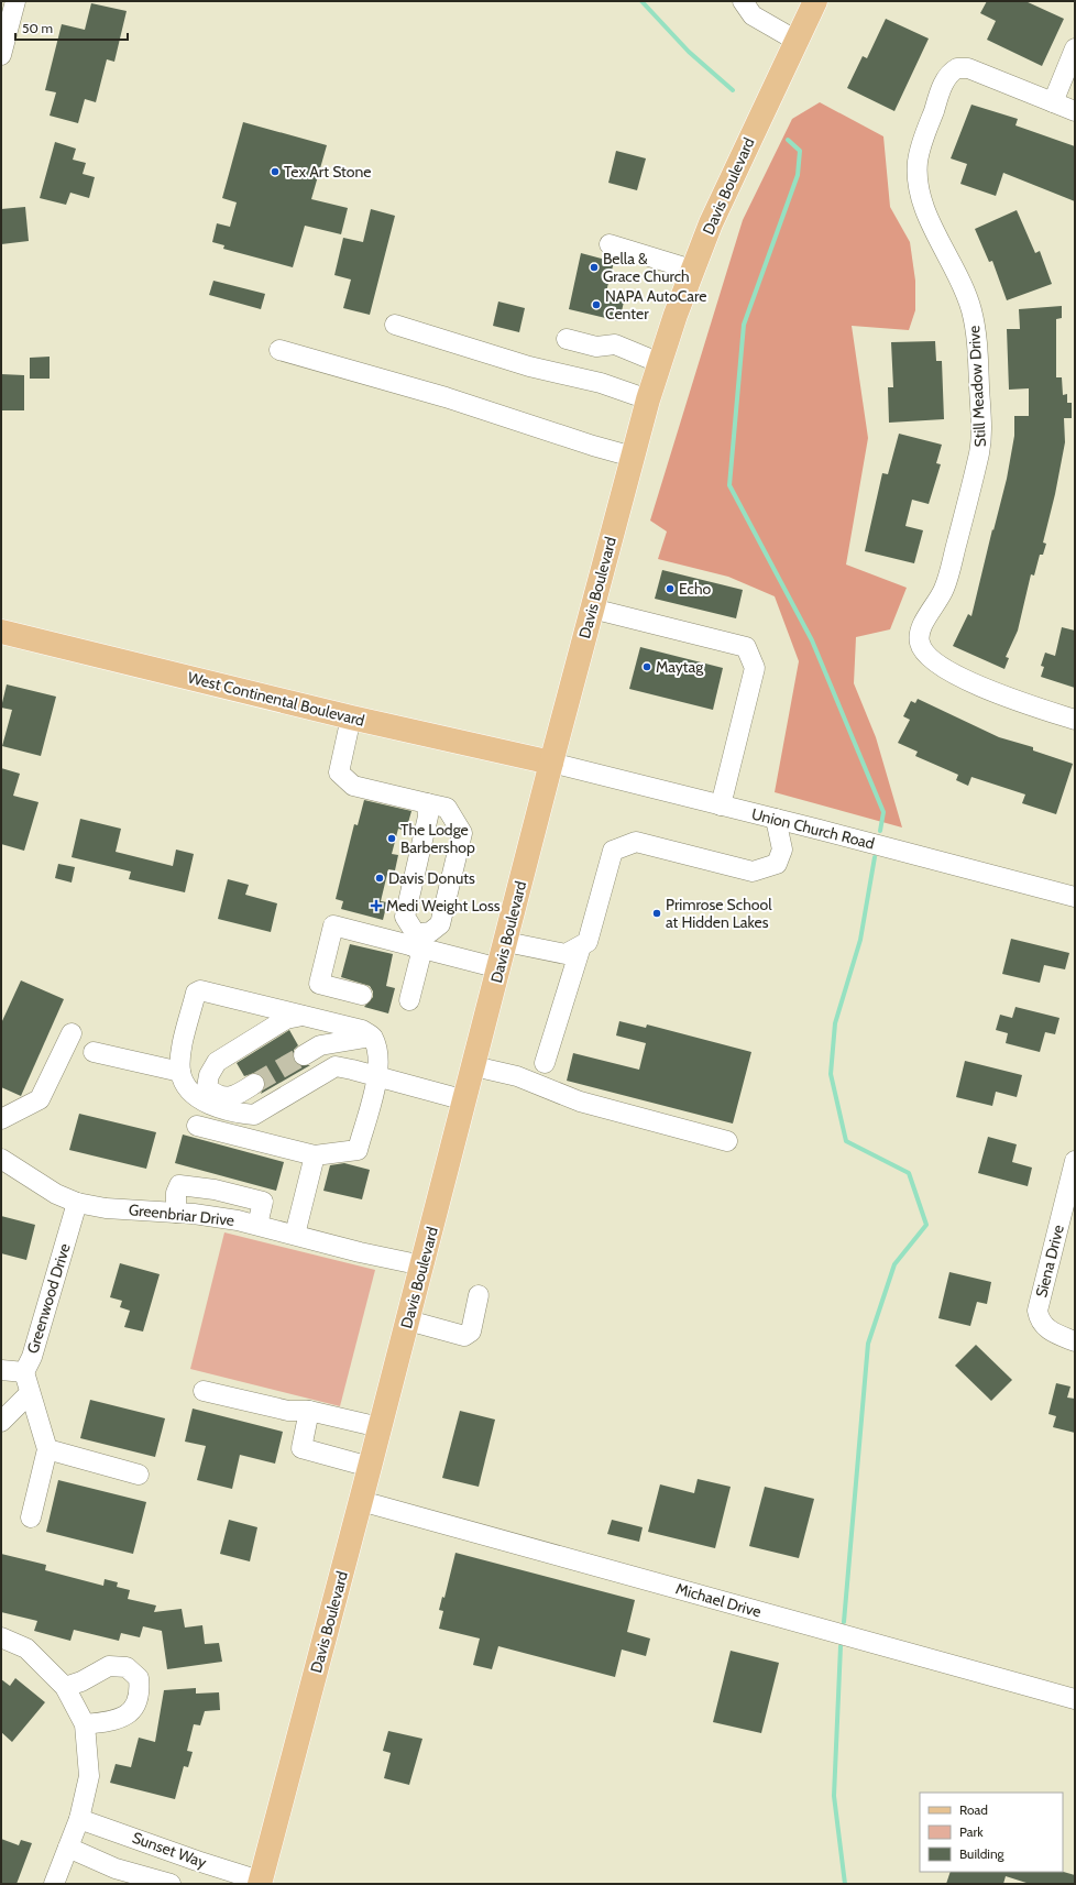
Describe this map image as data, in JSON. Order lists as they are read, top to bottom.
{
  "streets": {
    "main road": ["Davis Boulevard", "West Continental Boulevard"],
    "street": [
      "Still Meadow Drive",
      "Union Church Road",
      "Greenbriar Drive",
      "Siena Drive",
      "Greenwood Drive",
      "Michael Drive",
      "Sunset Way"
    ]
  },
  "crossings": [
    ["Davis Boulevard", "West Continental Boulevard"],
    ["Davis Boulevard", "Union Church Road"],
    ["Davis Boulevard", "Greenbriar Drive"],
    ["Davis Boulevard", "Michael Drive"],
    ["Davis Boulevard", "Sunset Way"],
    ["West Continental Boulevard", "Union Church Road"],
    ["Greenbriar Drive", "Greenwood Drive"]
  ],
  "places": {
    "other": [
      "Tex Art Stone",
      "Bella & Grace Church",
      "NAPA AutoCare Center",
      "Echo",
      "Maytag",
      "The Lodge Barbershop",
      "Davis Donuts",
      "Primrose School at Hidden Lakes"
    ],
    "health": ["Medi Weight Loss"]
  },
  "legend": ["Road", "Park", "Building"],
  "scale_bar": "50 m"
}
